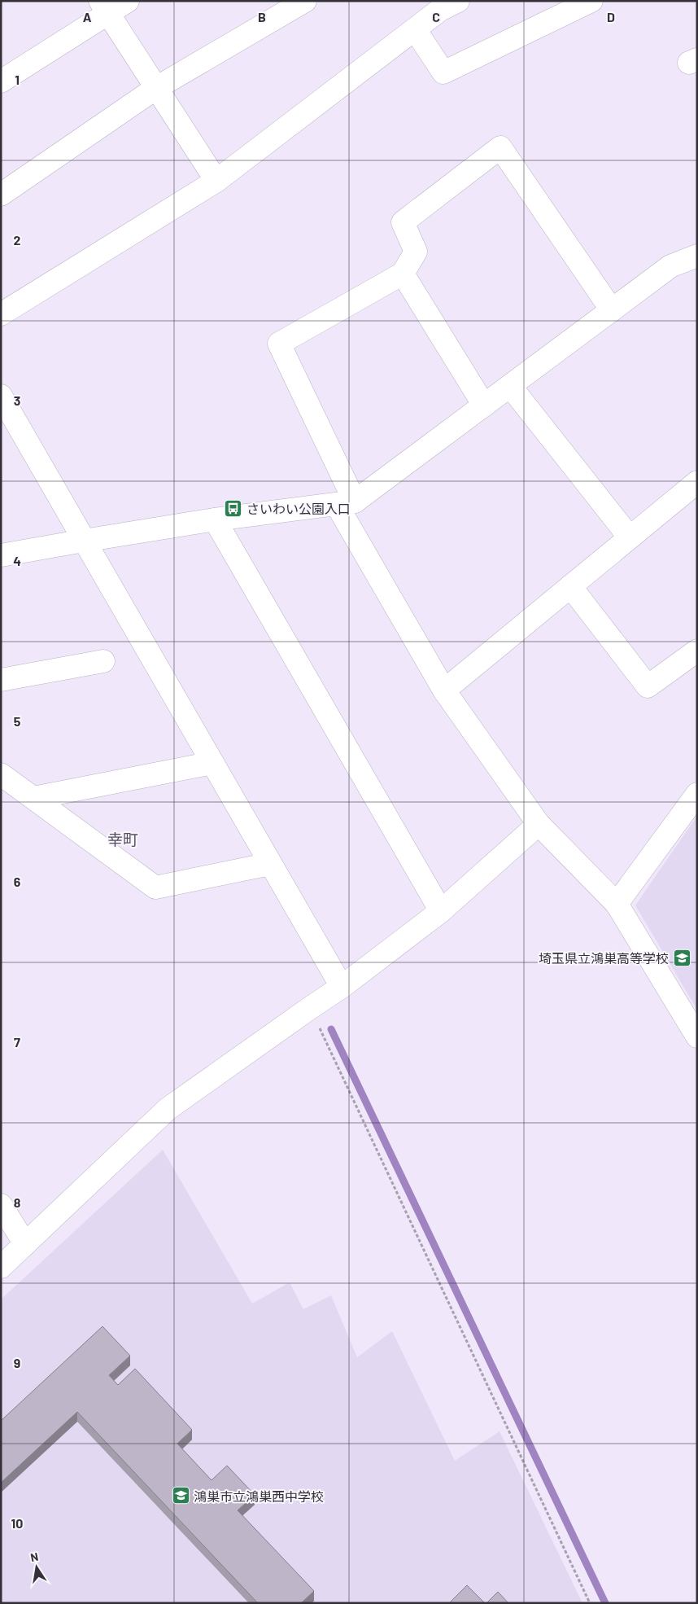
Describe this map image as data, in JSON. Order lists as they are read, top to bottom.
{
  "districts": ["幸町"],
  "places": {
    "bus stop": ["さいわい公園入口"],
    "school or university": ["埼玉県立鴻巣高等学校", "鴻巣市立鴻巣西中学校"]
  },
  "north": "top",
  "grid": {
    "columns": [
      "A",
      "B",
      "C",
      "D"
    ],
    "rows": [
      "1",
      "2",
      "3",
      "4",
      "5",
      "6",
      "7",
      "8",
      "9",
      "10"
    ]
  }
}
